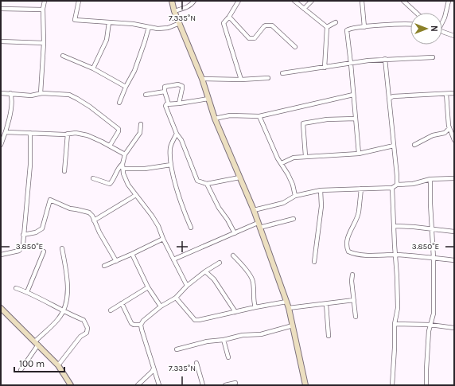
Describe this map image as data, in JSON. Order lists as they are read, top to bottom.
{
  "scale_bar": "100 m",
  "north": "right",
  "coordinates": ["7.335°N", "3.850°E"]
}
